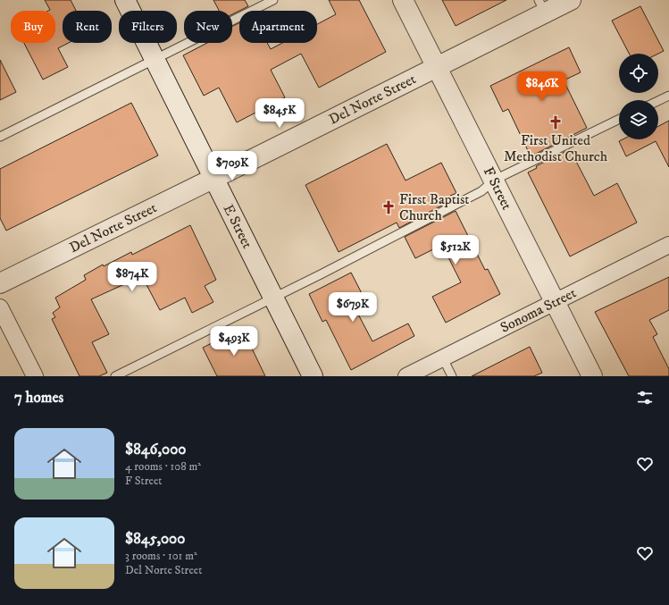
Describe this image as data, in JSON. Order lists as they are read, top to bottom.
{
  "streets": {
    "street": [
      "Del Norte Street",
      "F Street",
      "E Street",
      "Sonoma Street"
    ]
  },
  "crossings": [
    ["Del Norte Street", "F Street"],
    ["Del Norte Street", "E Street"],
    ["F Street", "Sonoma Street"]
  ],
  "places": {
    "church": ["First United Methodist Church", "First Baptist Church"]
  },
  "page": {
    "chip": [
      "Buy",
      "Rent",
      "Filters",
      "New",
      "Apartment"
    ],
    "price": [
      "$846K",
      "$845K",
      "$709K",
      "$512K",
      "$874K",
      "$679K",
      "$493K"
    ],
    "heading": "7 homes",
    "list": [
      {
        "name": "$846,000",
        "note": "4 rooms · 108 m² · F Street"
      },
      {
        "name": "$845,000",
        "note": "3 rooms · 101 m² · Del Norte Street"
      }
    ]
  }
}
